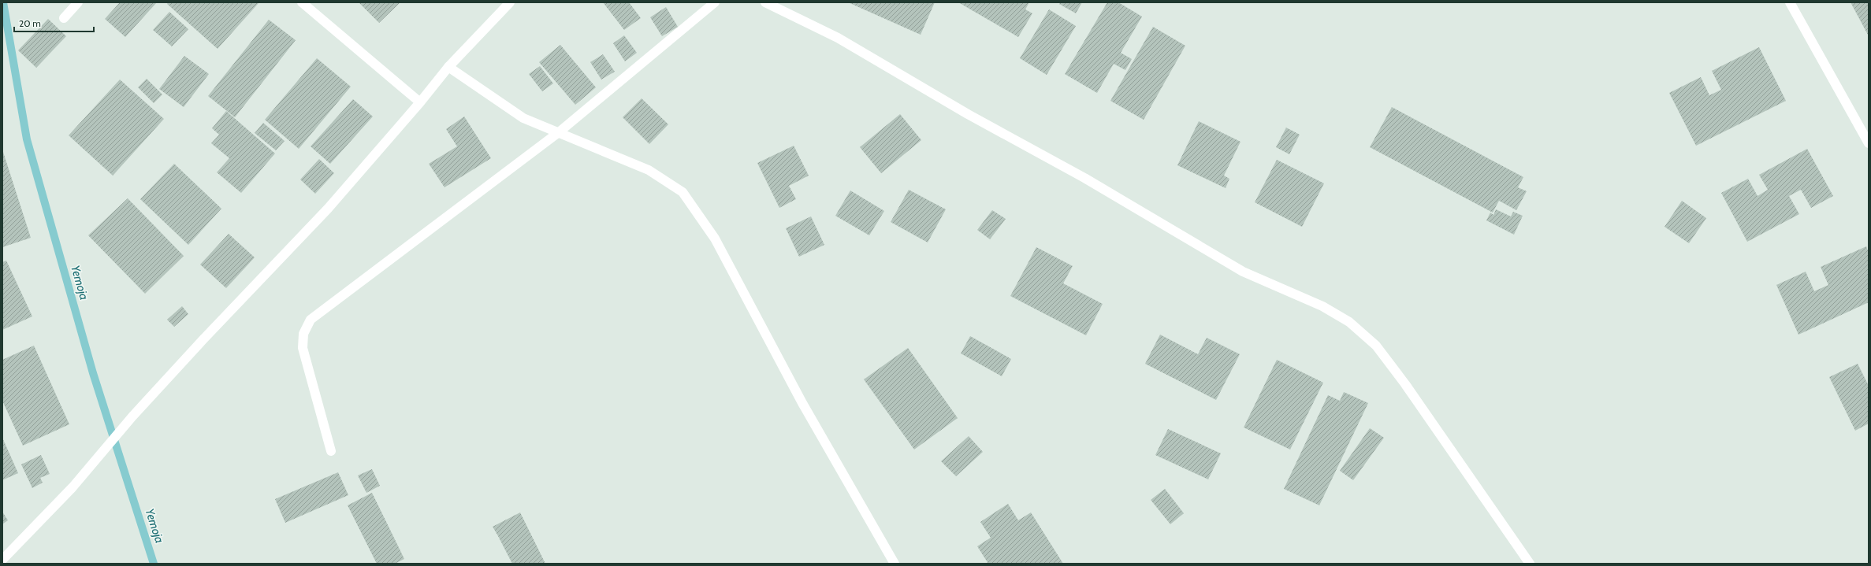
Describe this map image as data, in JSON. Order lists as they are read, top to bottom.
{
  "water": ["Yemoja"],
  "scale_bar": "20 m"
}
